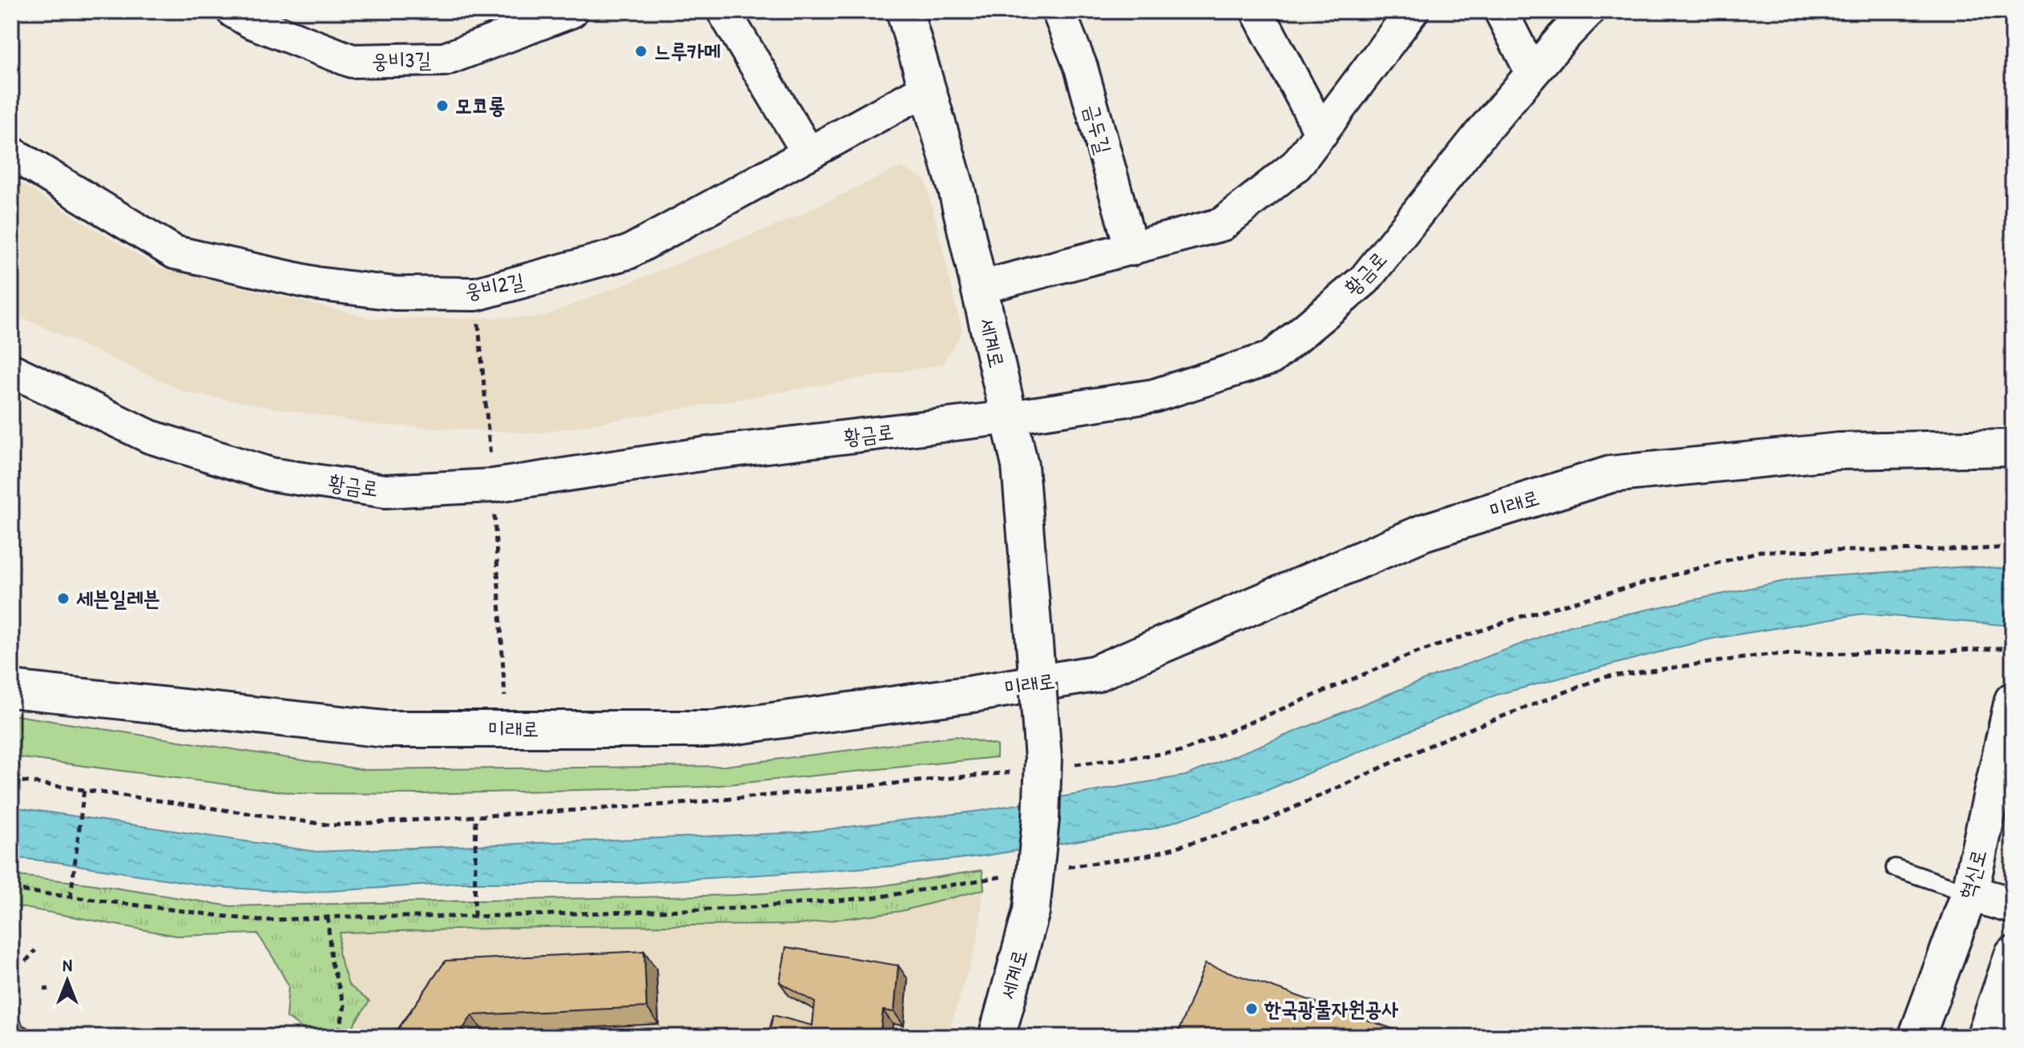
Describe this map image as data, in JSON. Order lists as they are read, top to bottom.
{
  "streets": {
    "street": [
      "웅비3길",
      "금두길",
      "황금로",
      "웅비2길",
      "세계로",
      "미래로",
      "혁신로"
    ]
  },
  "crossings": [
    ["황금로", "세계로"],
    ["웅비2길", "세계로"],
    ["세계로", "미래로"]
  ],
  "places": [
    "느루카메",
    "모코롱",
    "세븐일레븐",
    "한국광물자원공사"
  ],
  "north": "top"
}
